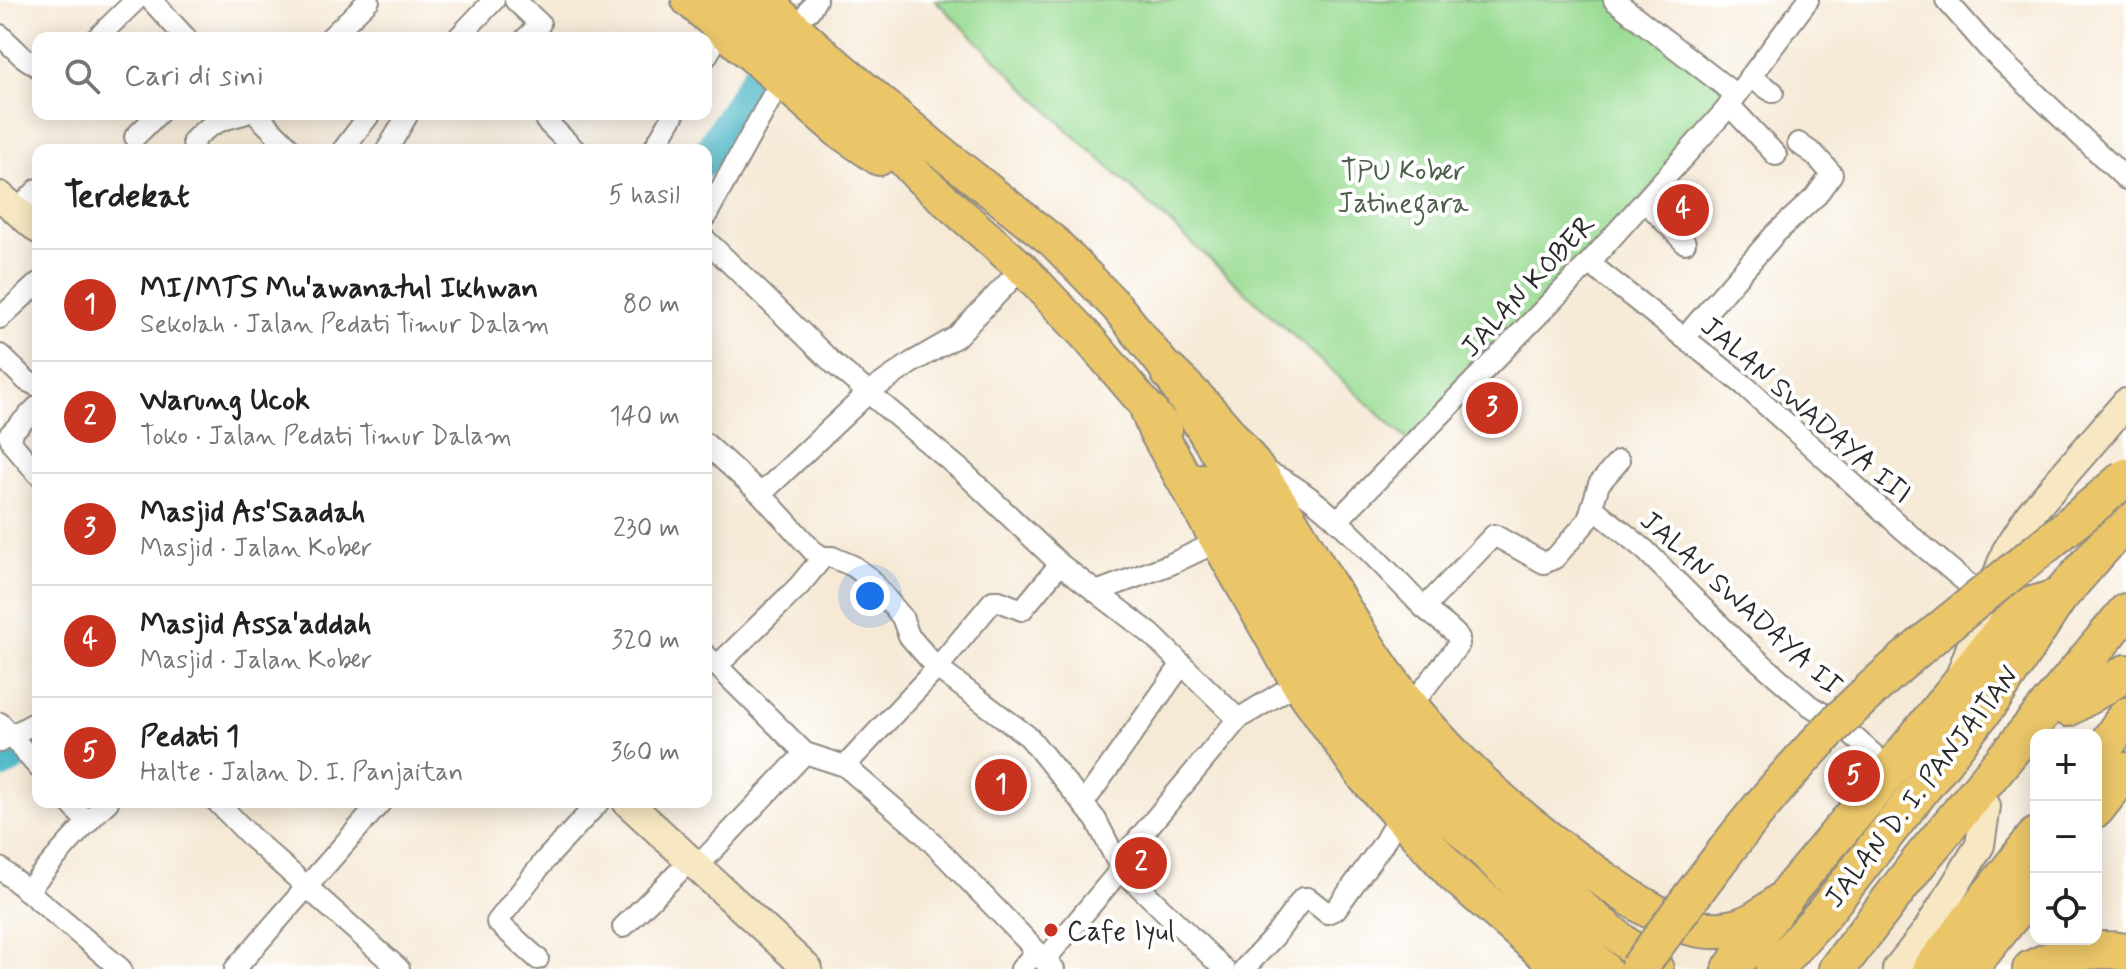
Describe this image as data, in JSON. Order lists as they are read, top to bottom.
{
  "streets": {
    "highway": ["JALAN D. I. PANJAITAN"],
    "street": ["JALAN KOBER", "JALAN SWADAYA III", "JALAN SWADAYA II"]
  },
  "crossings": [
    ["JALAN KOBER", "JALAN SWADAYA III"],
    ["JALAN SWADAYA II", "JALAN D. I. PANJAITAN"]
  ],
  "parks": ["TPU Kober Jatinegara"],
  "places": ["Cafe Iyul"],
  "page": {
    "search": "Cari di sini",
    "heading": ["Terdekat", "5 hasil"],
    "pins": [
      "4",
      "3",
      "5",
      "1",
      "2"
    ],
    "list": [
      {
        "mark": "1",
        "name": "MI/MTS Mu'awanatul Ikhwan",
        "note": "Sekolah · Jalan Pedati Timur Dalam",
        "value": "80 m"
      },
      {
        "mark": "2",
        "name": "Warung Ucok",
        "note": "Toko · Jalan Pedati Timur Dalam",
        "value": "140 m"
      },
      {
        "mark": "3",
        "name": "Masjid As'Saadah",
        "note": "Masjid · Jalan Kober",
        "value": "230 m"
      },
      {
        "mark": "4",
        "name": "Masjid Assa'addah",
        "note": "Masjid · Jalan Kober",
        "value": "320 m"
      },
      {
        "mark": "5",
        "name": "Pedati 1",
        "note": "Halte · Jalan D. I. Panjaitan",
        "value": "360 m"
      }
    ],
    "map_buttons": ["+", "−"]
  }
}
